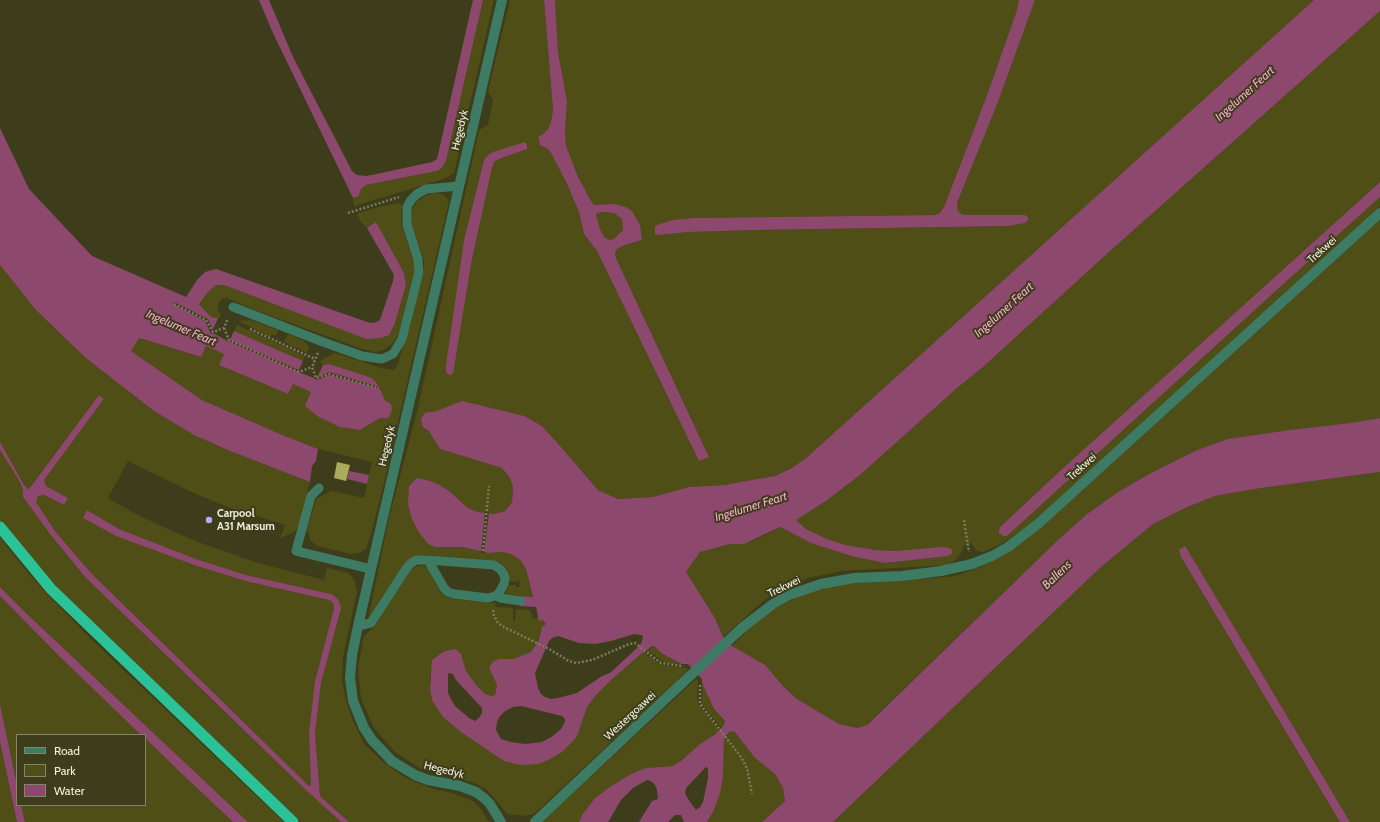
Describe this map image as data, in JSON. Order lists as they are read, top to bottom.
{
  "streets": {
    "street": ["Hegedyk", "Trekwei", "Westergoawei"]
  },
  "crossings": [
    ["Trekwei", "Westergoawei"]
  ],
  "water": ["Ingelumer Feart", "Ballens"],
  "places": ["Carpool A31 Marsum"],
  "legend": ["Road", "Park", "Water"]
}
